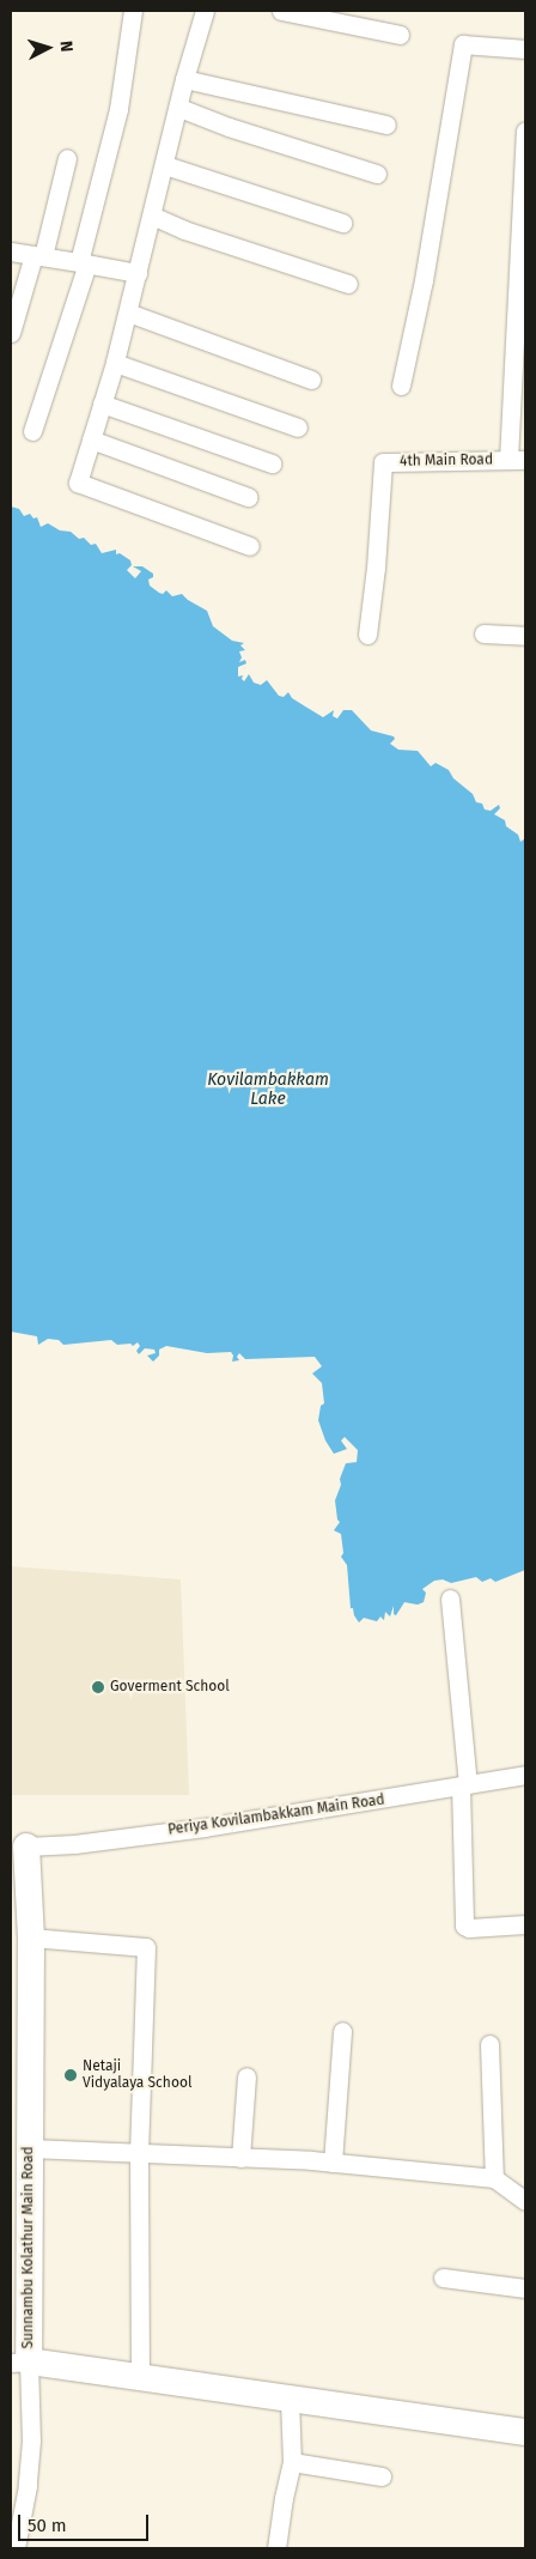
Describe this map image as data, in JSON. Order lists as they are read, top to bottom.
{
  "streets": {
    "street": ["4th Main Road", "Periya Kovilambakkam Main Road", "Sunnambu Kolathur Main Road"]
  },
  "crossings": [
    ["Periya Kovilambakkam Main Road", "Sunnambu Kolathur Main Road"]
  ],
  "water": ["Kovilambakkam Lake"],
  "places": ["Goverment School", "Netaji Vidyalaya School"],
  "scale_bar": "50 m",
  "north": "right"
}
